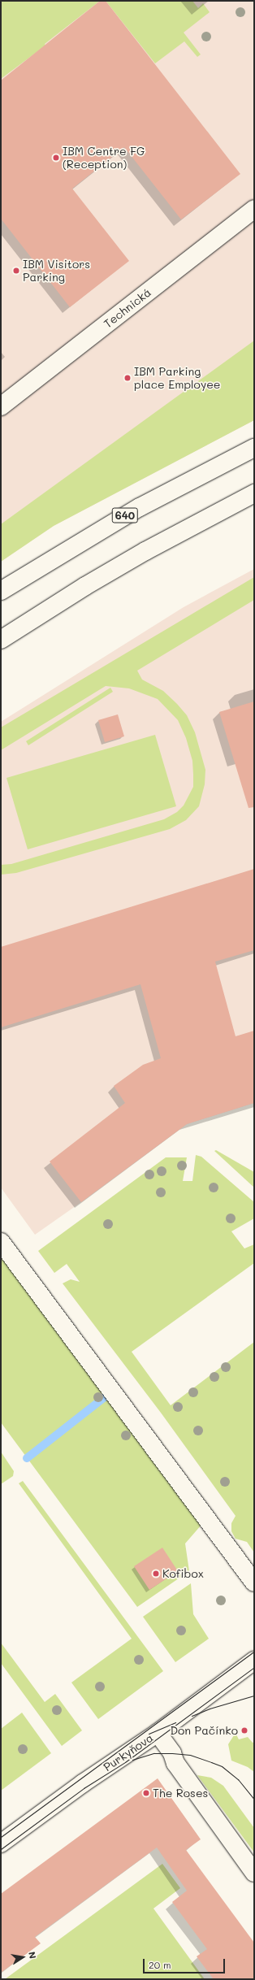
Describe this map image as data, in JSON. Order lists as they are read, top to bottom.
{
  "streets": {
    "main road": ["Technická", "640", "Purkyňova"]
  },
  "places": [
    "IBM Centre FG (Reception)",
    "IBM Visitors Parking",
    "IBM Parking place Employee",
    "Kofibox",
    "Don Pačínko",
    "The Roses"
  ],
  "scale_bar": "20 m",
  "north": "right"
}
